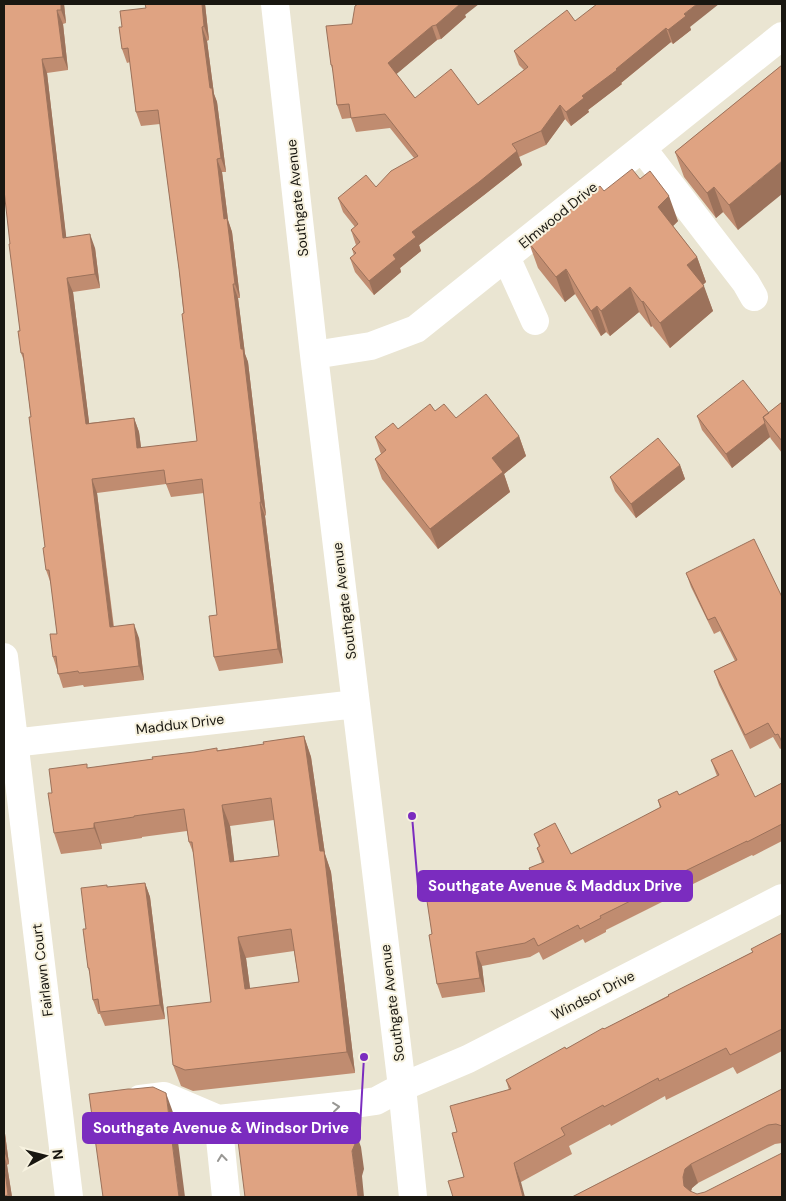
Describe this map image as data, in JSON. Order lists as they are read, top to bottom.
{
  "streets": {
    "street": [
      "Southgate Avenue",
      "Elmwood Drive",
      "Maddux Drive",
      "Fairlawn Court",
      "Windsor Drive"
    ]
  },
  "crossings": [
    ["Southgate Avenue", "Elmwood Drive"],
    ["Southgate Avenue", "Maddux Drive"],
    ["Southgate Avenue", "Windsor Drive"],
    ["Maddux Drive", "Fairlawn Court"]
  ],
  "places": ["Southgate Avenue & Maddux Drive", "Southgate Avenue & Windsor Drive"],
  "north": "right"
}
